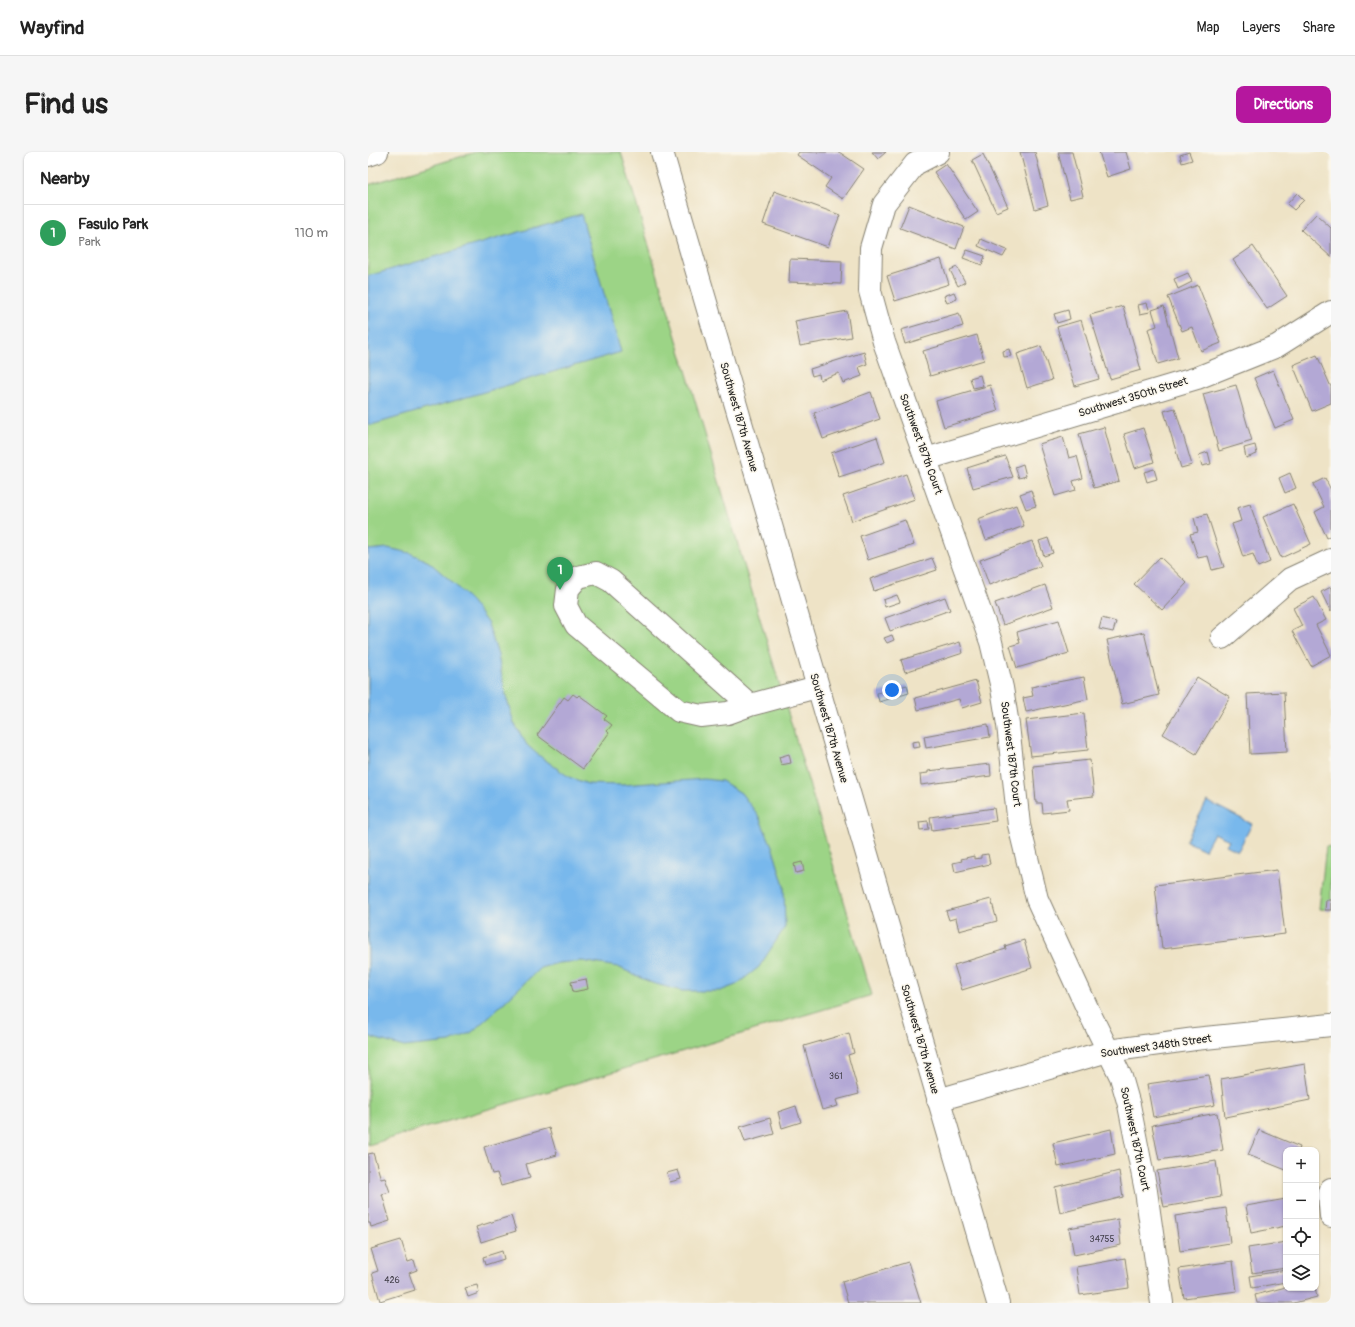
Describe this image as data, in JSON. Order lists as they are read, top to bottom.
{
  "streets": {
    "street": [
      "Southwest 350th Street",
      "Southwest 187th Avenue",
      "Southwest 187th Court",
      "Southwest 348th Street"
    ]
  },
  "crossings": [
    ["Southwest 350th Street", "Southwest 187th Court"],
    ["Southwest 187th Avenue", "Southwest 348th Street"],
    ["Southwest 187th Court", "Southwest 348th Street"]
  ],
  "house_numbers": ["361", "34755", "426"],
  "page": {
    "header": "Wayfind",
    "nav": ["Map", "Layers", "Share"],
    "buttons": "Directions",
    "title": "Find us",
    "heading": "Nearby",
    "list": [
      {
        "mark": "1",
        "name": "Fasulo Park",
        "note": "Park",
        "value": "110 m"
      }
    ],
    "pins": "1",
    "map_buttons": ["+", "−"]
  }
}
